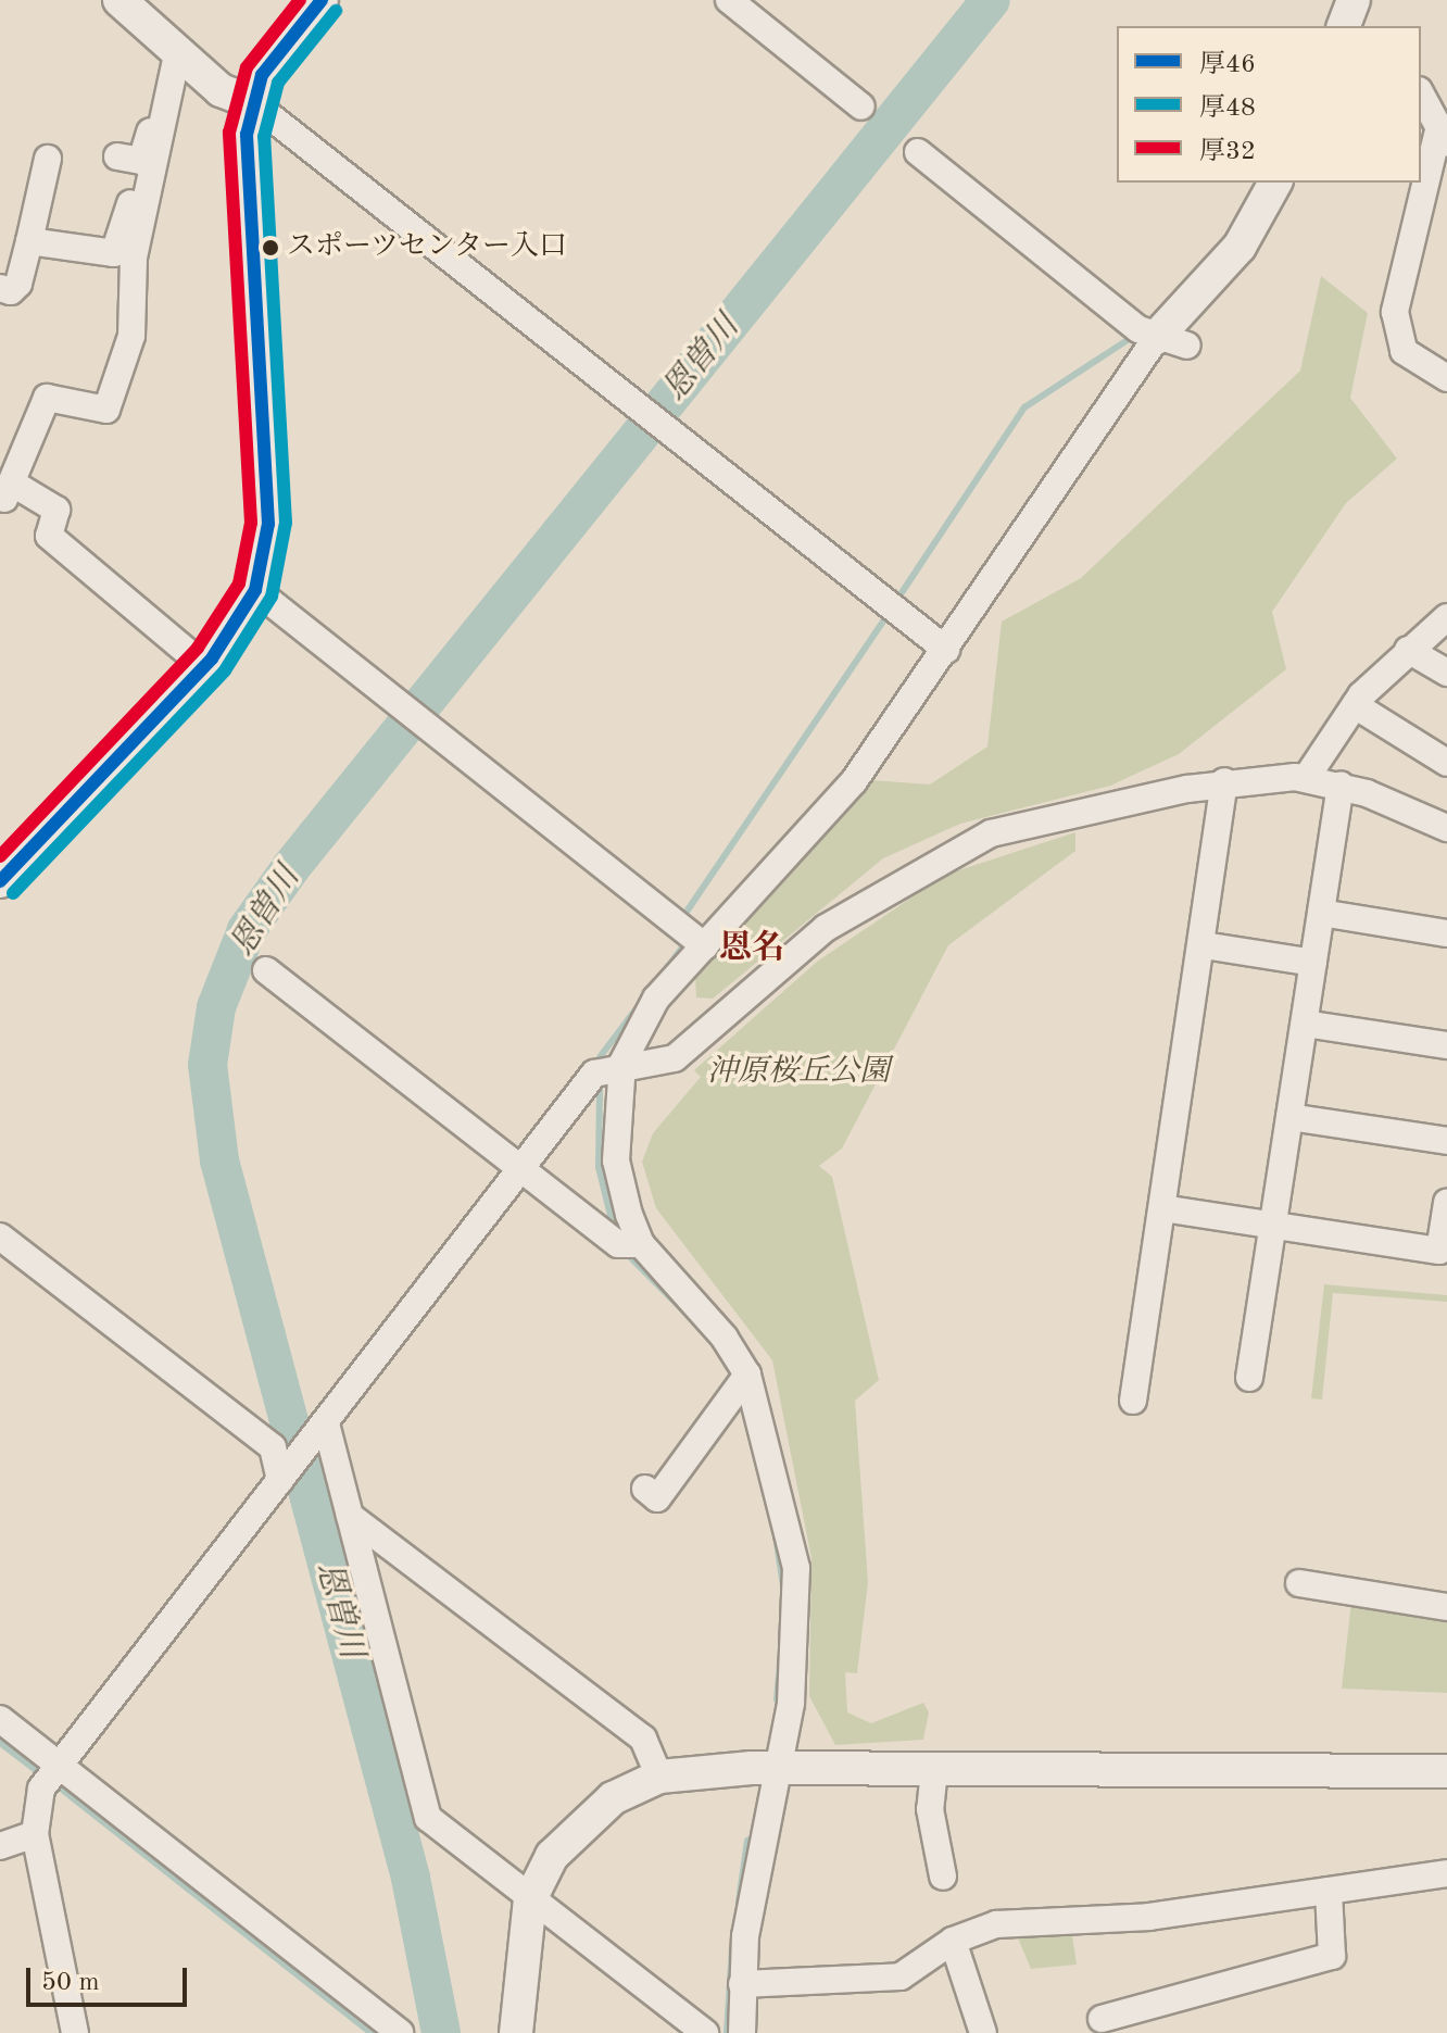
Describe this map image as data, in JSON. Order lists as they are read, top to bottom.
{
  "districts": ["恩名"],
  "water": ["恩曽川"],
  "parks": ["沖原桜丘公園"],
  "places": ["スポーツセンター入口"],
  "lines": ["transit line 厚46", "transit line 厚32", "transit line 厚48"],
  "legend": ["厚46", "厚48", "厚32"],
  "scale_bar": "50 m"
}
